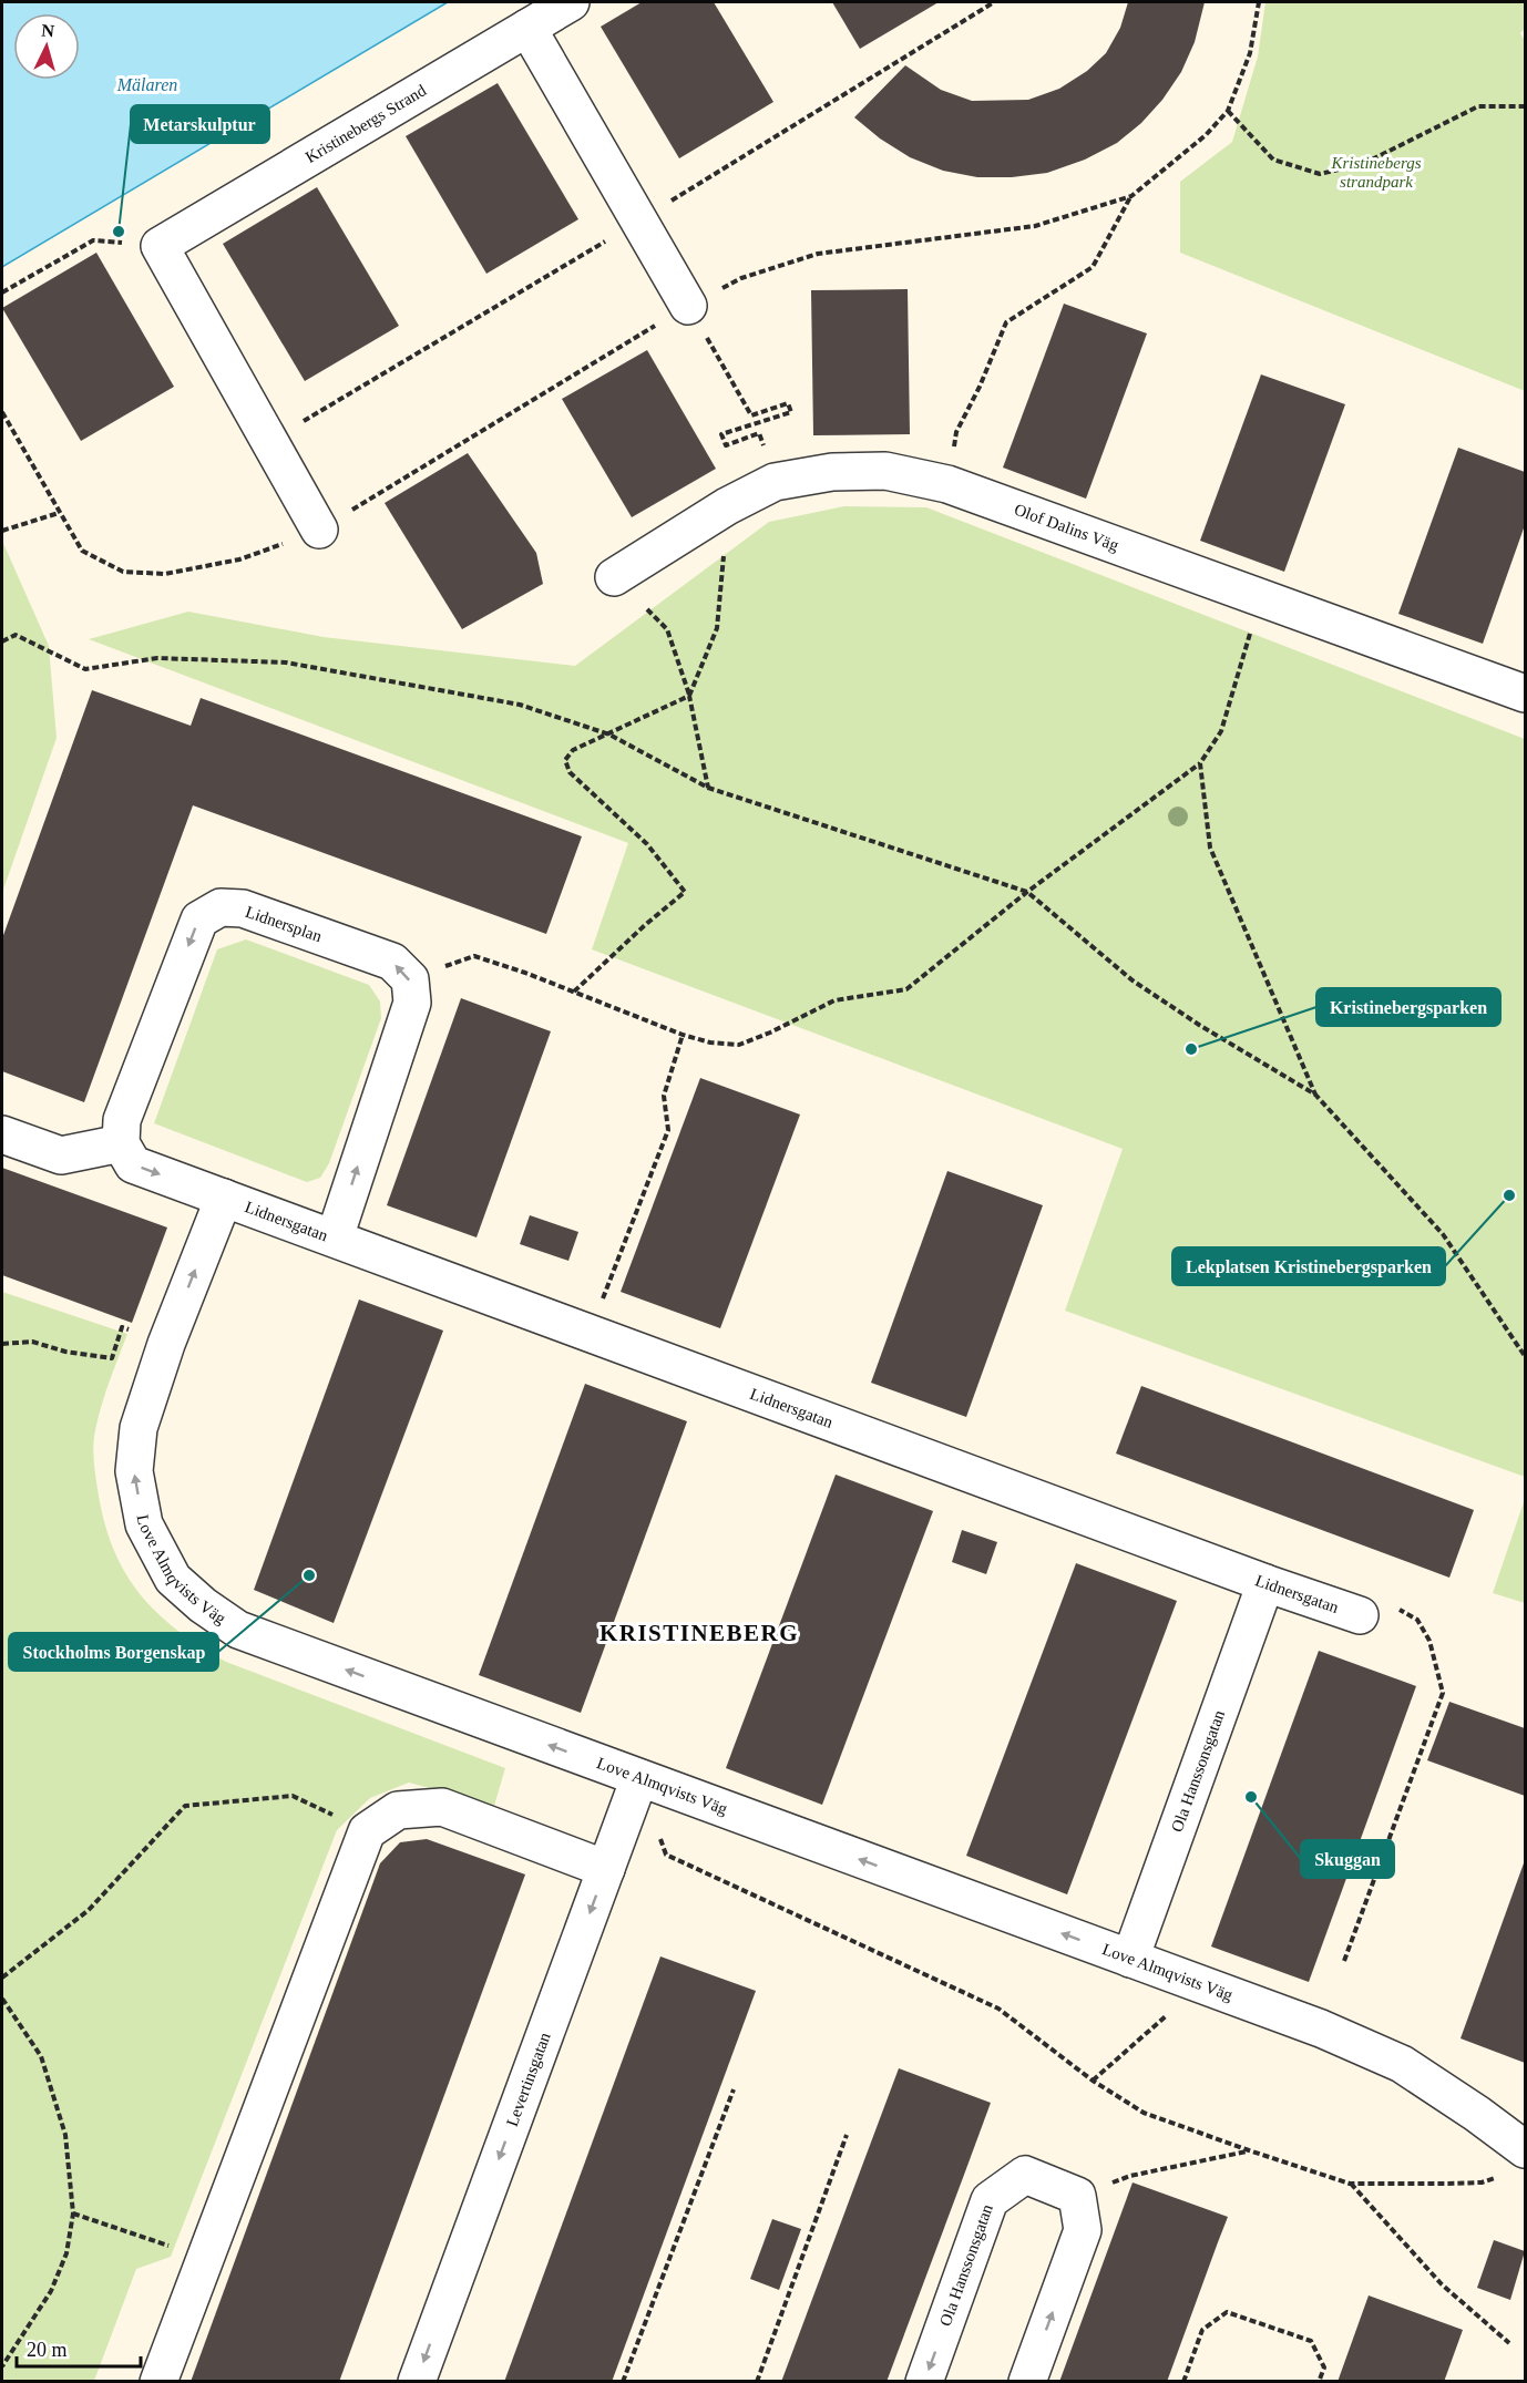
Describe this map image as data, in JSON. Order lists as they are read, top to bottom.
{
  "streets": {
    "street": [
      "Kristinebergs Strand",
      "Olof Dalins Väg",
      "Lidnersplan",
      "Lidnersgatan",
      "Love Almqvists Väg",
      "Ola Hanssonsgatan",
      "Levertinsgatan"
    ]
  },
  "crossings": [
    ["Lidnersplan", "Lidnersgatan"],
    ["Lidnersgatan", "Love Almqvists Väg"],
    ["Lidnersgatan", "Ola Hanssonsgatan"],
    ["Love Almqvists Väg", "Ola Hanssonsgatan"],
    ["Love Almqvists Väg", "Levertinsgatan"]
  ],
  "one_way": ["Love Almqvists Väg"],
  "districts": ["KRISTINEBERG"],
  "water": ["Mälaren"],
  "parks": ["Kristinebergs strandpark"],
  "places": [
    "Metarskulptur",
    "Kristinebergsparken",
    "Lekplatsen Kristinebergsparken",
    "Stockholms Borgenskap",
    "Skuggan"
  ],
  "scale_bar": "20 m",
  "north": "top"
}
